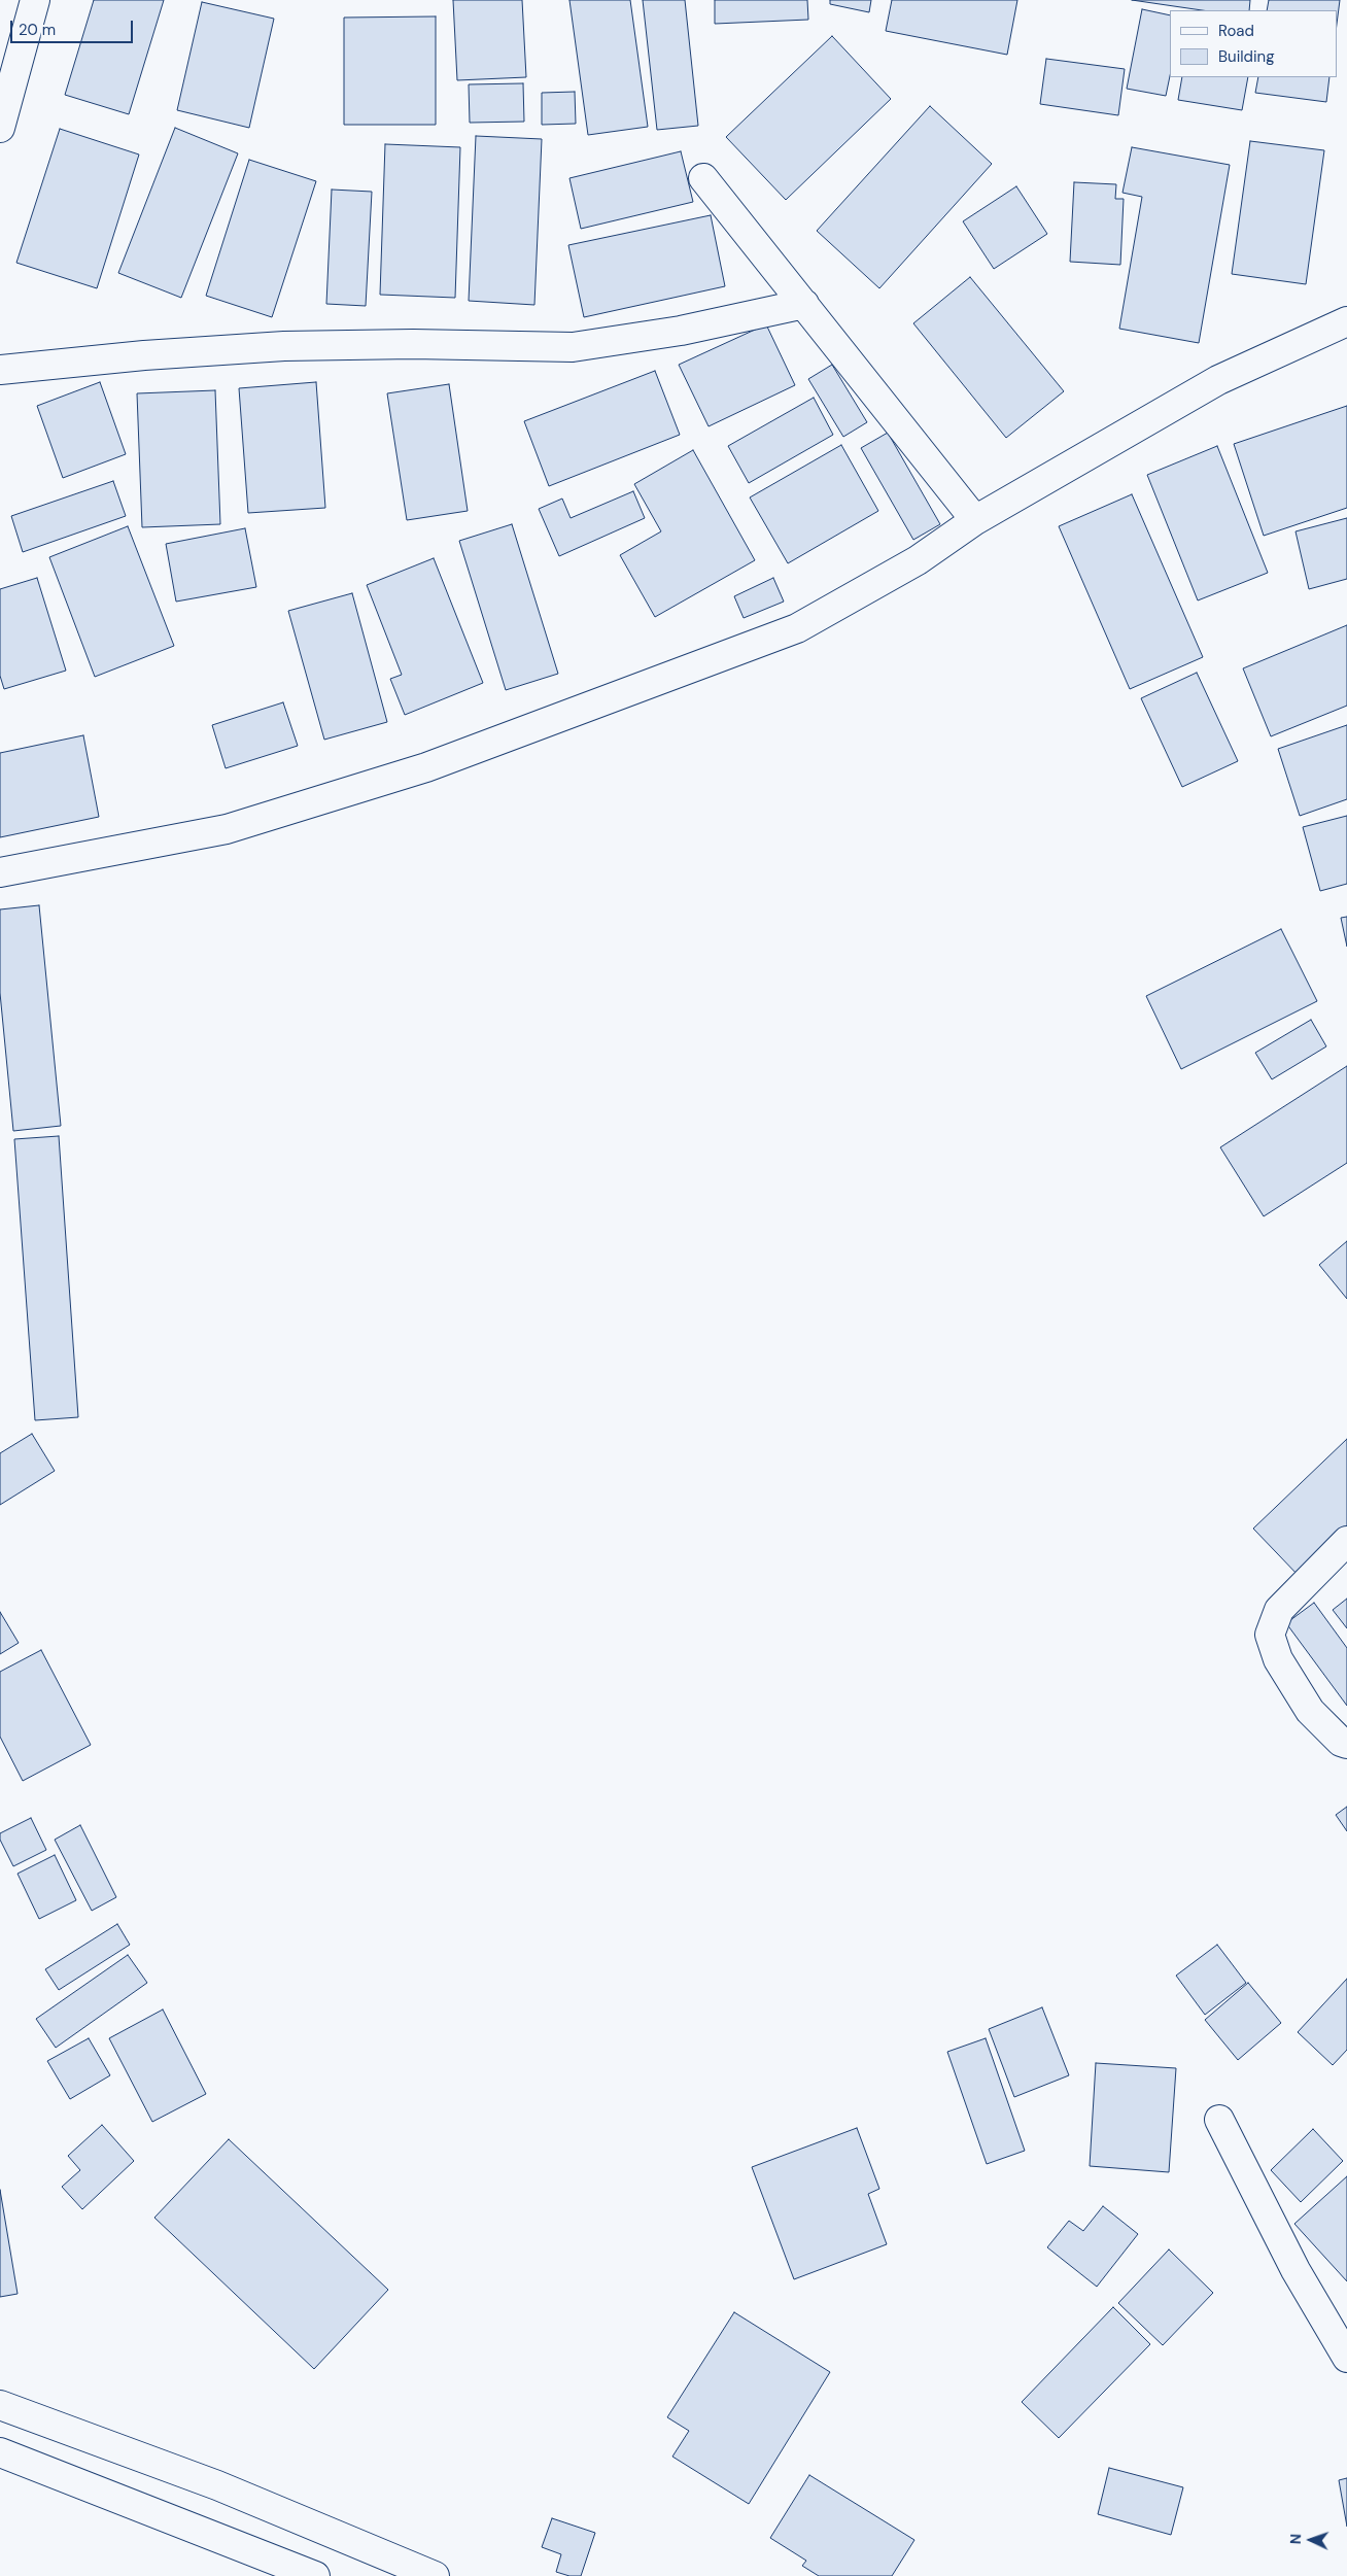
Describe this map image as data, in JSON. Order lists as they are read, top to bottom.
{
  "legend": ["Road", "Building"],
  "scale_bar": "20 m",
  "north": "left"
}
